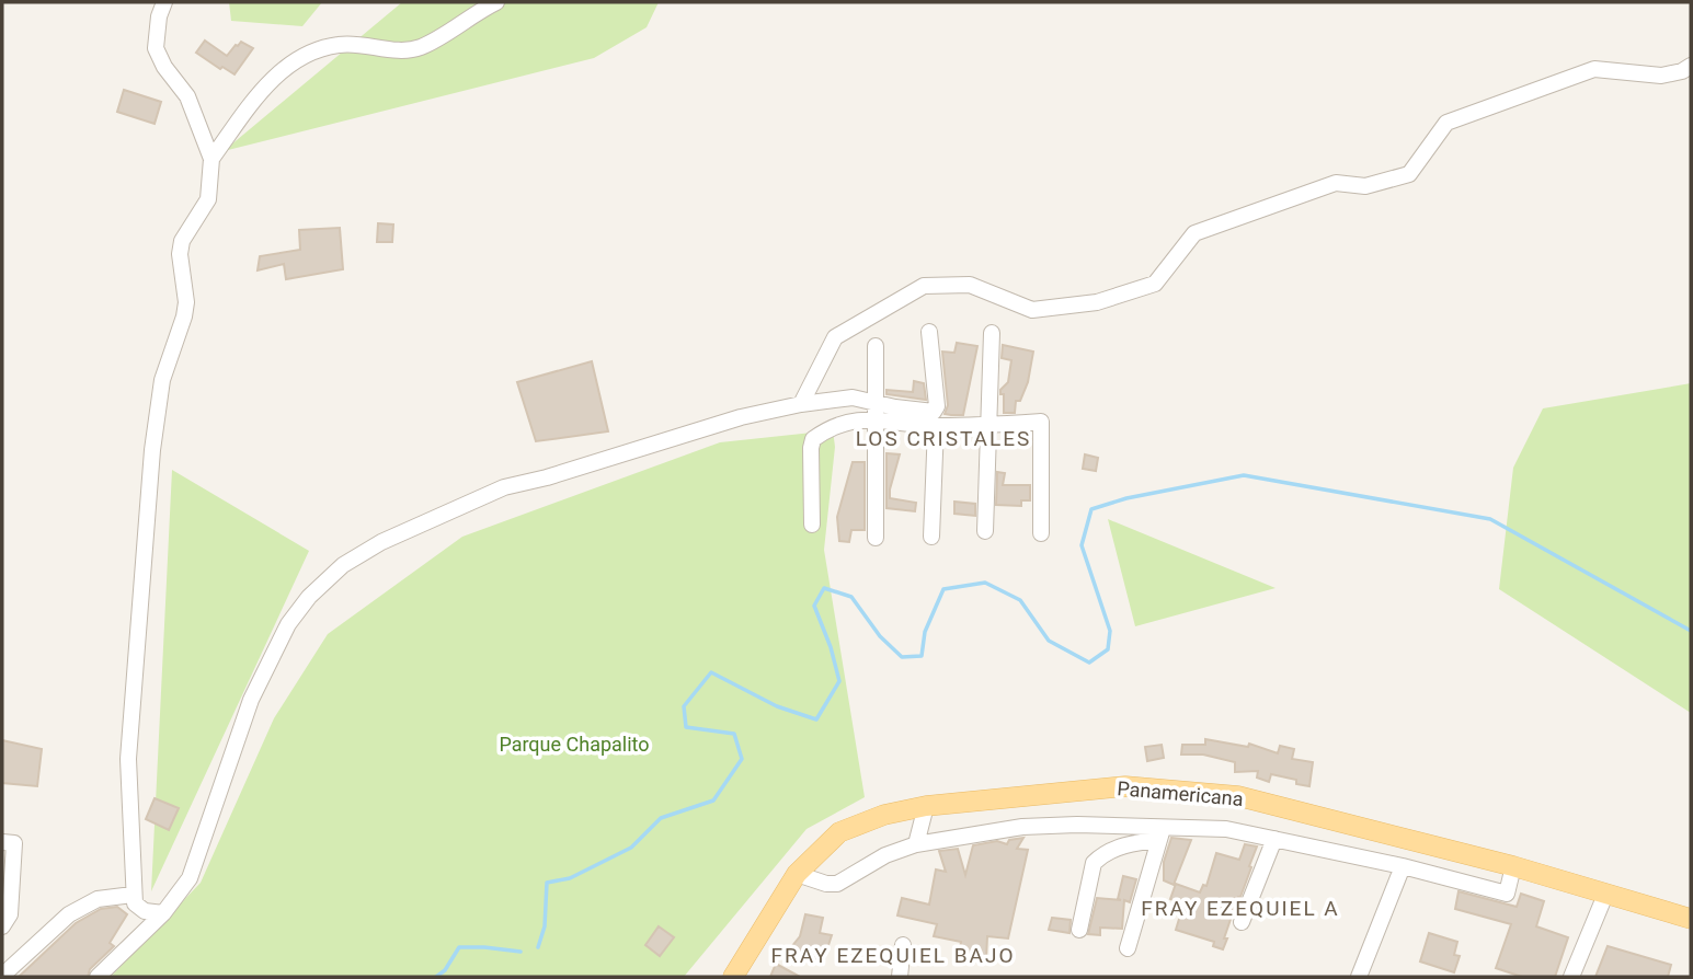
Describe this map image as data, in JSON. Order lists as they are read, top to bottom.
{
  "streets": {
    "main road": ["Panamericana"]
  },
  "districts": ["LOS CRISTALES", "FRAY EZEQUIEL A", "FRAY EZEQUIEL BAJO"],
  "parks": ["Parque Chapalito"]
}
